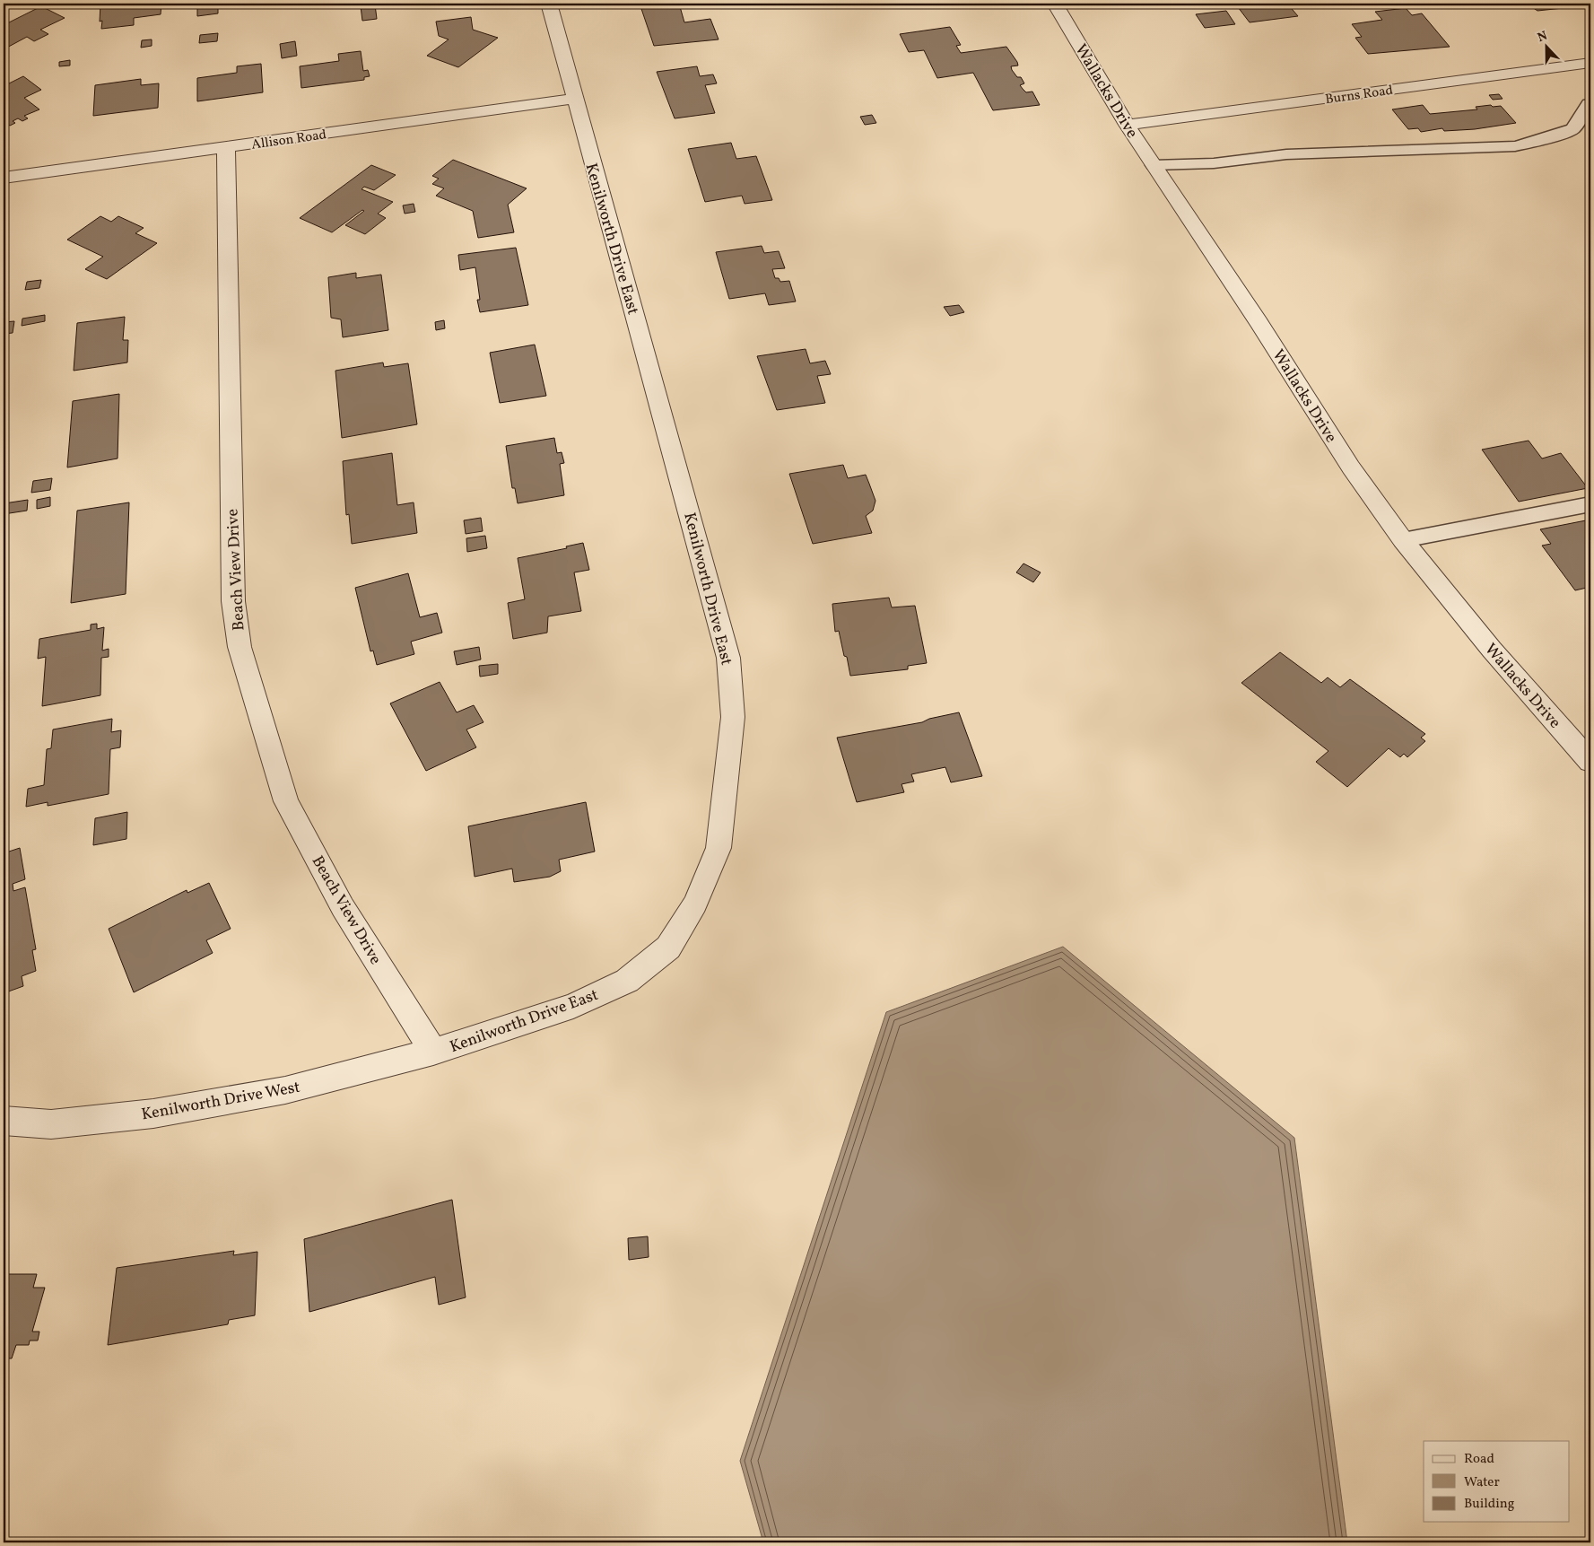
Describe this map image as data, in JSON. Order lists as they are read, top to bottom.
{
  "streets": {
    "street": [
      "Wallacks Drive",
      "Burns Road",
      "Allison Road",
      "Kenilworth Drive East",
      "Beach View Drive",
      "Kenilworth Drive West"
    ]
  },
  "crossings": [
    ["Wallacks Drive", "Burns Road"],
    ["Allison Road", "Kenilworth Drive East"],
    ["Allison Road", "Beach View Drive"],
    ["Kenilworth Drive East", "Beach View Drive"],
    ["Kenilworth Drive East", "Kenilworth Drive West"],
    ["Beach View Drive", "Kenilworth Drive West"]
  ],
  "legend": ["Road", "Water", "Building"],
  "north": "top"
}
